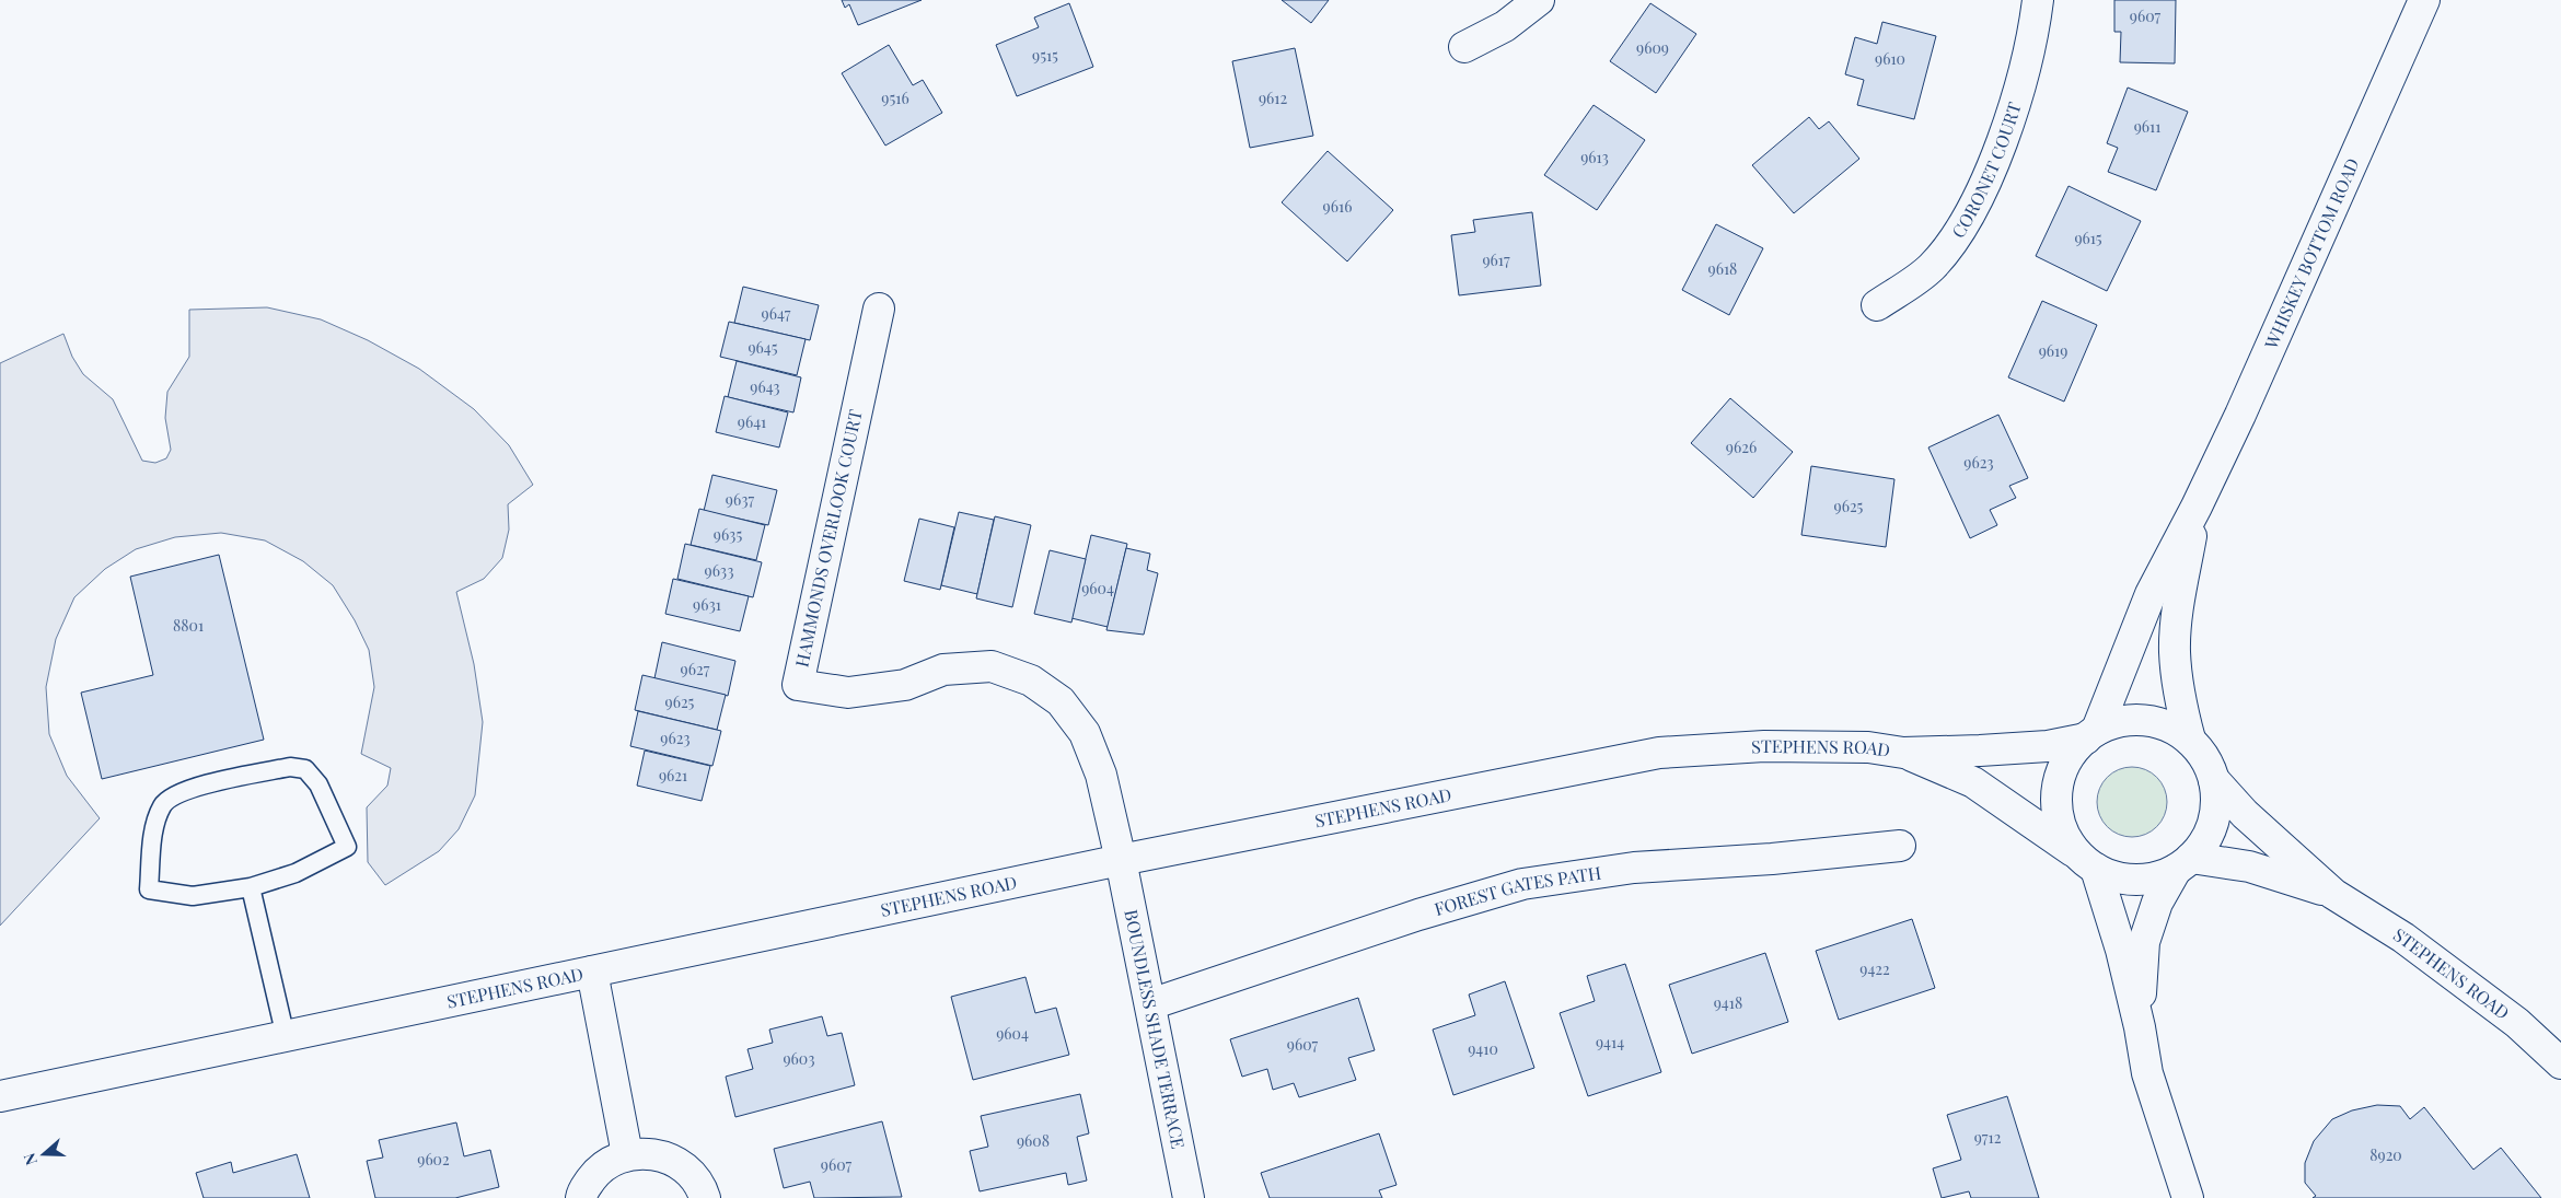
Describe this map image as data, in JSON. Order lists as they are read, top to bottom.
{
  "streets": {
    "street": [
      "CORONET COURT",
      "WHISKEY BOTTOM ROAD",
      "HAMMONDS OVERLOOK COURT",
      "STEPHENS ROAD",
      "FOREST GATES PATH",
      "BOUNDLESS SHADE TERRACE"
    ]
  },
  "crossings": [
    ["WHISKEY BOTTOM ROAD", "STEPHENS ROAD"],
    ["HAMMONDS OVERLOOK COURT", "STEPHENS ROAD"],
    ["HAMMONDS OVERLOOK COURT", "BOUNDLESS SHADE TERRACE"],
    ["STEPHENS ROAD", "BOUNDLESS SHADE TERRACE"],
    ["FOREST GATES PATH", "BOUNDLESS SHADE TERRACE"]
  ],
  "house_numbers": [
    "9607",
    "9609",
    "9515",
    "9610",
    "9516",
    "9612",
    "9611",
    "9613",
    "9616",
    "9615",
    "9617",
    "9618",
    "9647",
    "9645",
    "9619",
    "9643",
    "9641",
    "9626",
    "9623",
    "9637",
    "9625",
    "9635",
    "9633",
    "9604",
    "9631",
    "8801",
    "9627",
    "9625",
    "9623",
    "9621",
    "9422",
    "9418",
    "9604",
    "9414",
    "9607",
    "9410",
    "9603",
    "9712",
    "9608",
    "8920",
    "9602",
    "9607"
  ],
  "north": "left"
}
